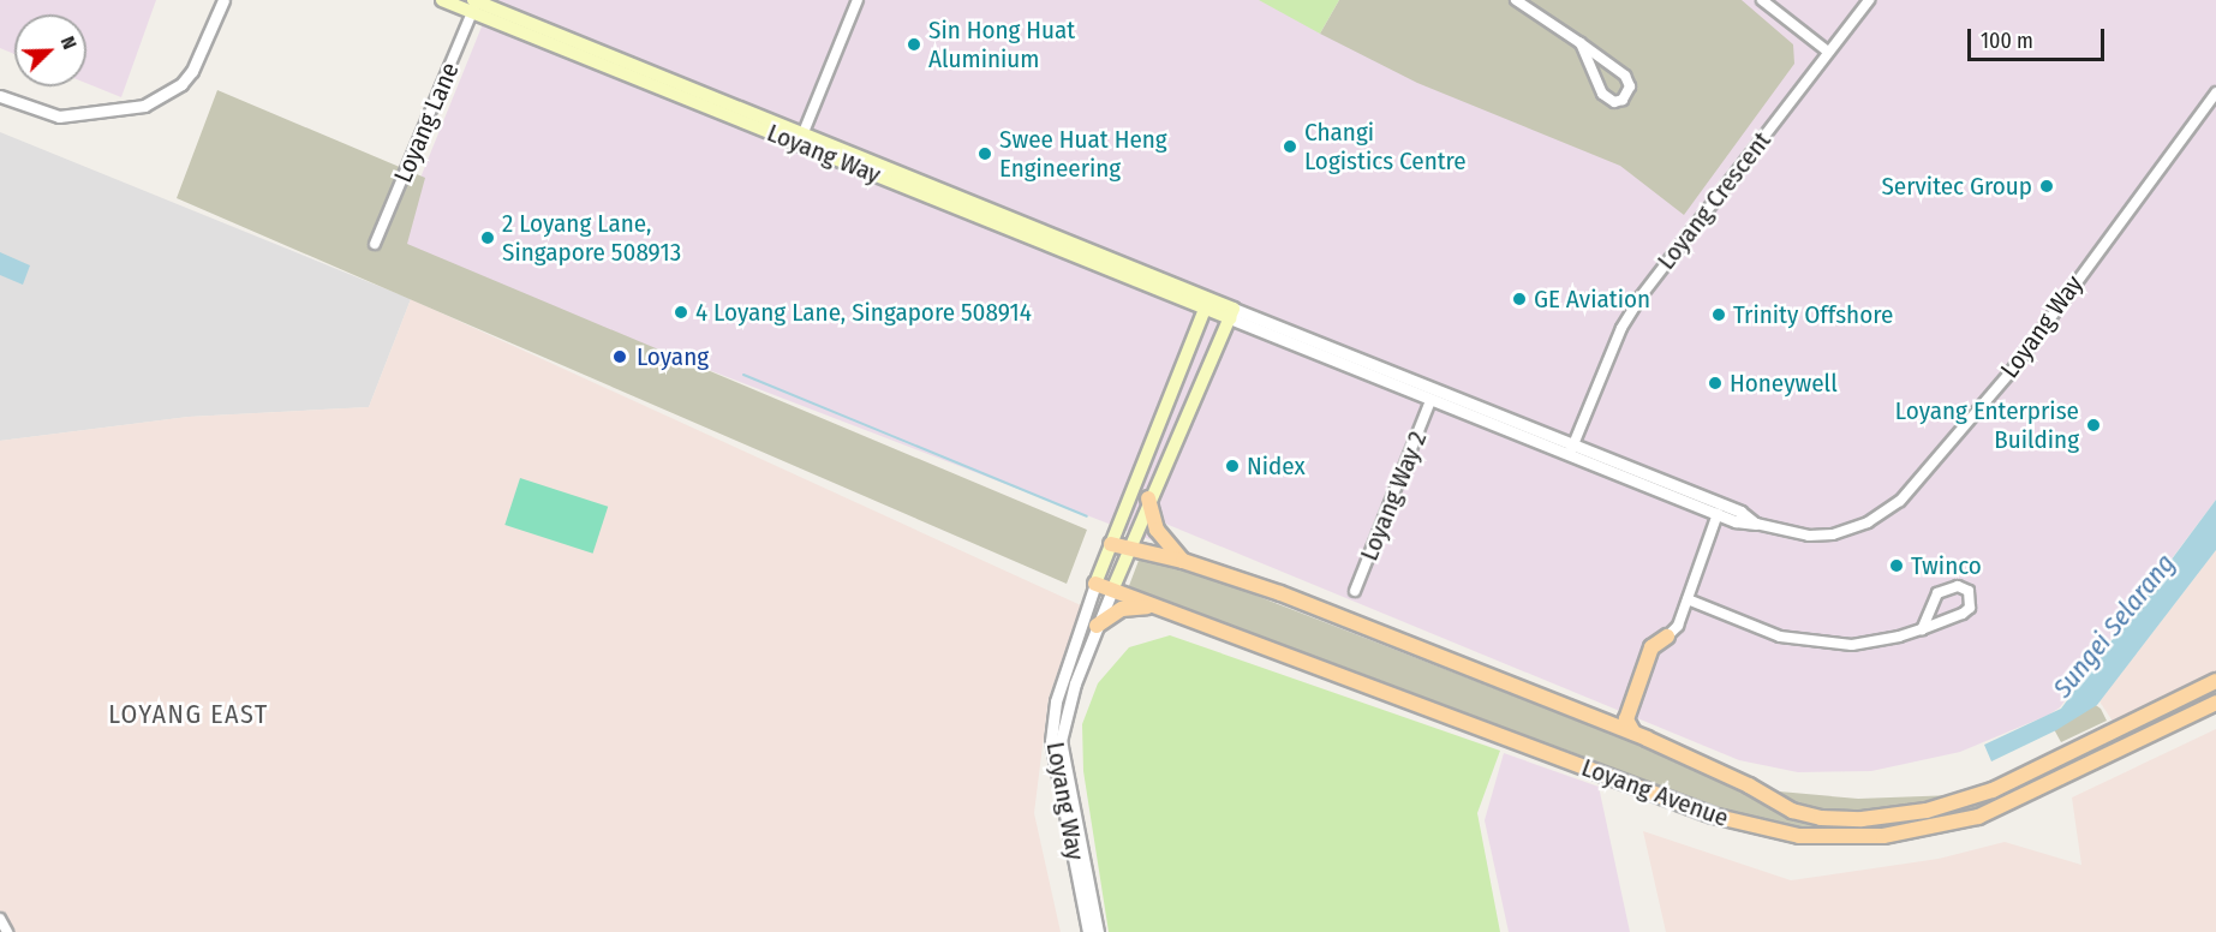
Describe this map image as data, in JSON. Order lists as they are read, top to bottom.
{
  "streets": {
    "main road": ["Loyang Way", "Loyang Avenue"],
    "street": ["Loyang Lane", "Loyang Crescent", "Loyang Way 2"]
  },
  "crossings": [
    ["Loyang Lane", "Loyang Way"],
    ["Loyang Way", "Loyang Crescent"],
    ["Loyang Way", "Loyang Way 2"],
    ["Loyang Way", "Loyang Avenue"]
  ],
  "districts": ["LOYANG EAST"],
  "water": ["Sungei Selarang"],
  "places": [
    "Sin Hong Huat Aluminium",
    "Changi Logistics Centre",
    "Swee Huat Heng Engineering",
    "Servitec Group",
    "2 Loyang Lane, Singapore 508913",
    "GE Aviation",
    "4 Loyang Lane, Singapore 508914",
    "Trinity Offshore",
    "Loyang",
    "Honeywell",
    "Loyang Enterprise Building",
    "Nidex",
    "Twinco"
  ],
  "scale_bar": "100 m",
  "north": "top right"
}
